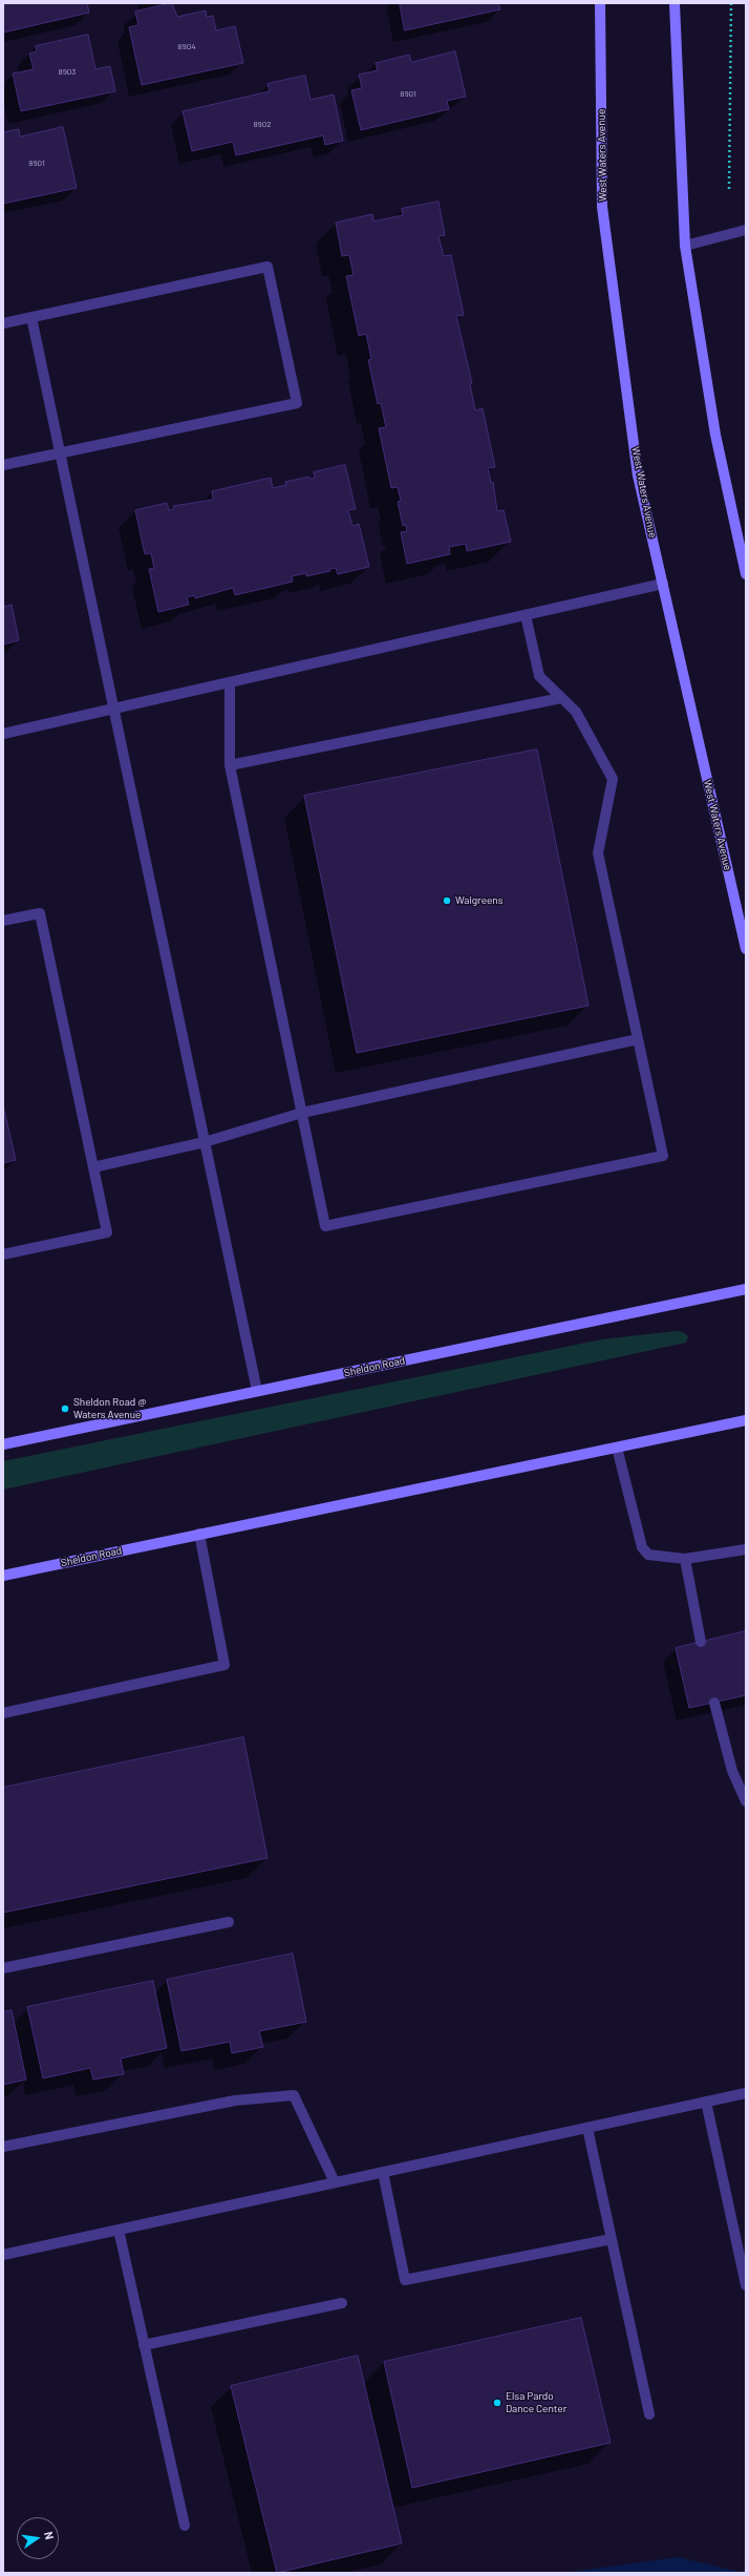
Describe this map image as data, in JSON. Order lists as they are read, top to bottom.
{
  "streets": {
    "street": ["West Waters Avenue", "Sheldon Road"]
  },
  "places": ["Walgreens", "Sheldon Road @ Waters Avenue", "Elsa Pardo Dance Center"],
  "house_numbers": [
    "8904",
    "8903",
    "8901",
    "8902",
    "8901"
  ],
  "north": "right"
}
